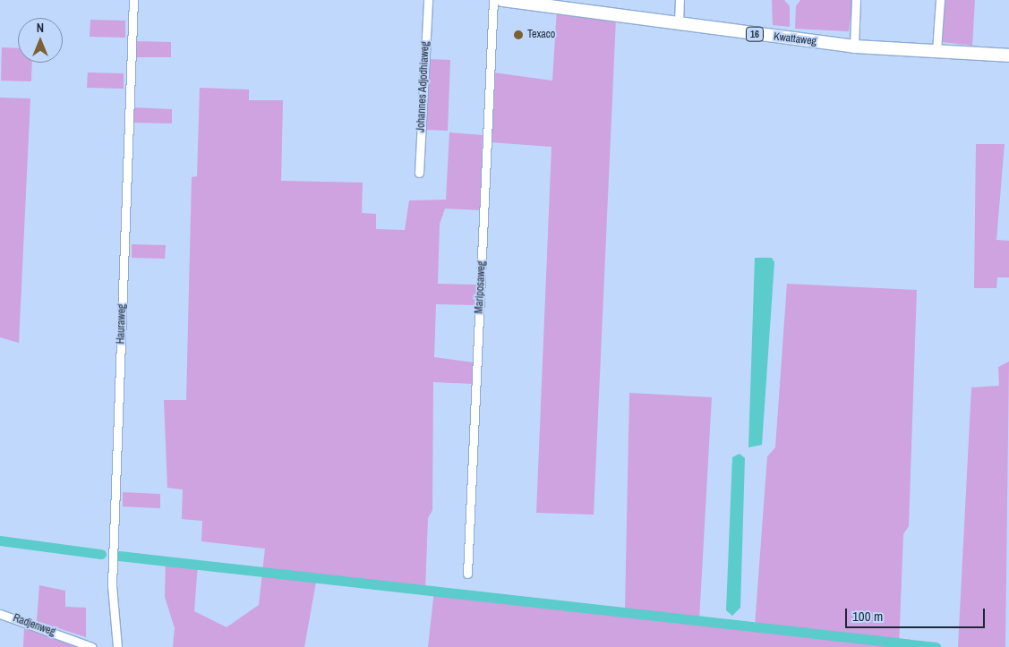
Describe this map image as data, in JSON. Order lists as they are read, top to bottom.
{
  "streets": {
    "main road": ["16", "Kwattaweg"],
    "street": [
      "Johannes Adjodhiaweg",
      "Mariposaweg",
      "Hauraweg",
      "Radjenweg"
    ]
  },
  "places": ["Texaco"],
  "scale_bar": "100 m",
  "north": "top"
}
